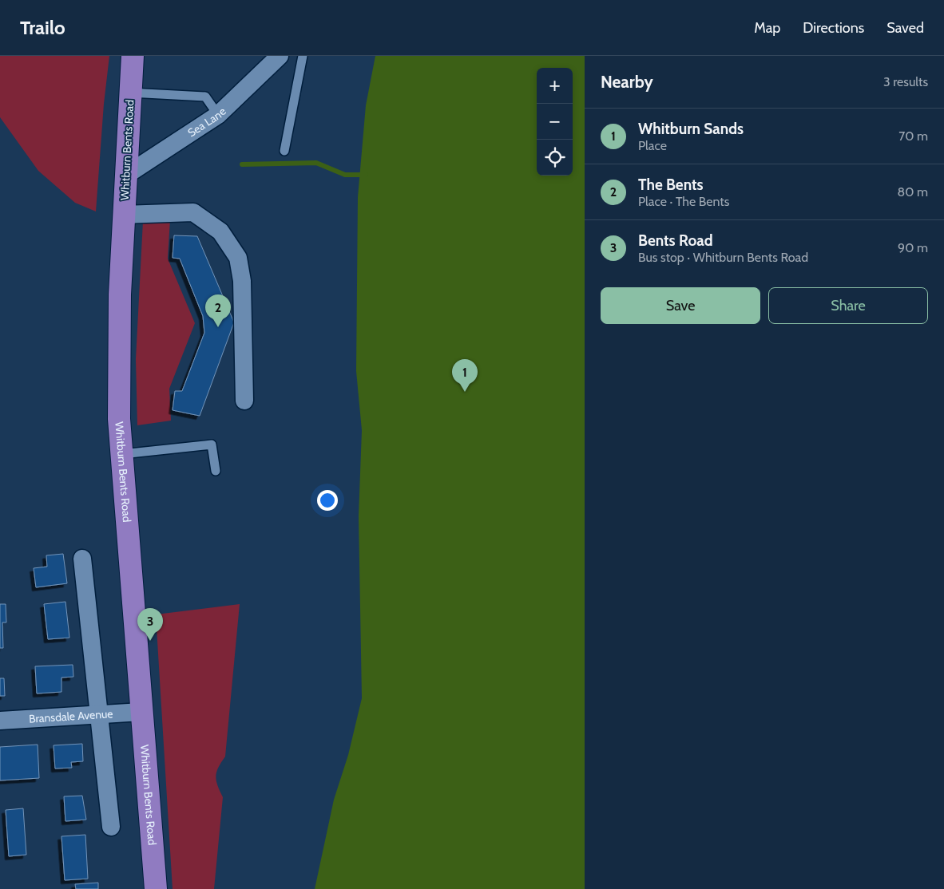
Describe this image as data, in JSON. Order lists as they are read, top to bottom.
{
  "streets": {
    "main road": ["Whitburn Bents Road"],
    "street": ["Sea Lane", "Bransdale Avenue"]
  },
  "crossings": [
    ["Sea Lane", "Whitburn Bents Road"],
    ["Whitburn Bents Road", "Bransdale Avenue"]
  ],
  "page": {
    "header": "Trailo",
    "nav": ["Map", "Directions", "Saved"],
    "heading": ["Nearby", "3 results"],
    "map_buttons": ["+", "−"],
    "list": [
      {
        "mark": "1",
        "name": "Whitburn Sands",
        "note": "Place",
        "value": "70 m"
      },
      {
        "mark": "2",
        "name": "The Bents",
        "note": "Place · The Bents",
        "value": "80 m"
      },
      {
        "mark": "3",
        "name": "Bents Road",
        "note": "Bus stop · Whitburn Bents Road",
        "value": "90 m"
      }
    ],
    "buttons": ["Save", "Share"],
    "pins": ["2", "1", "3"]
  }
}
